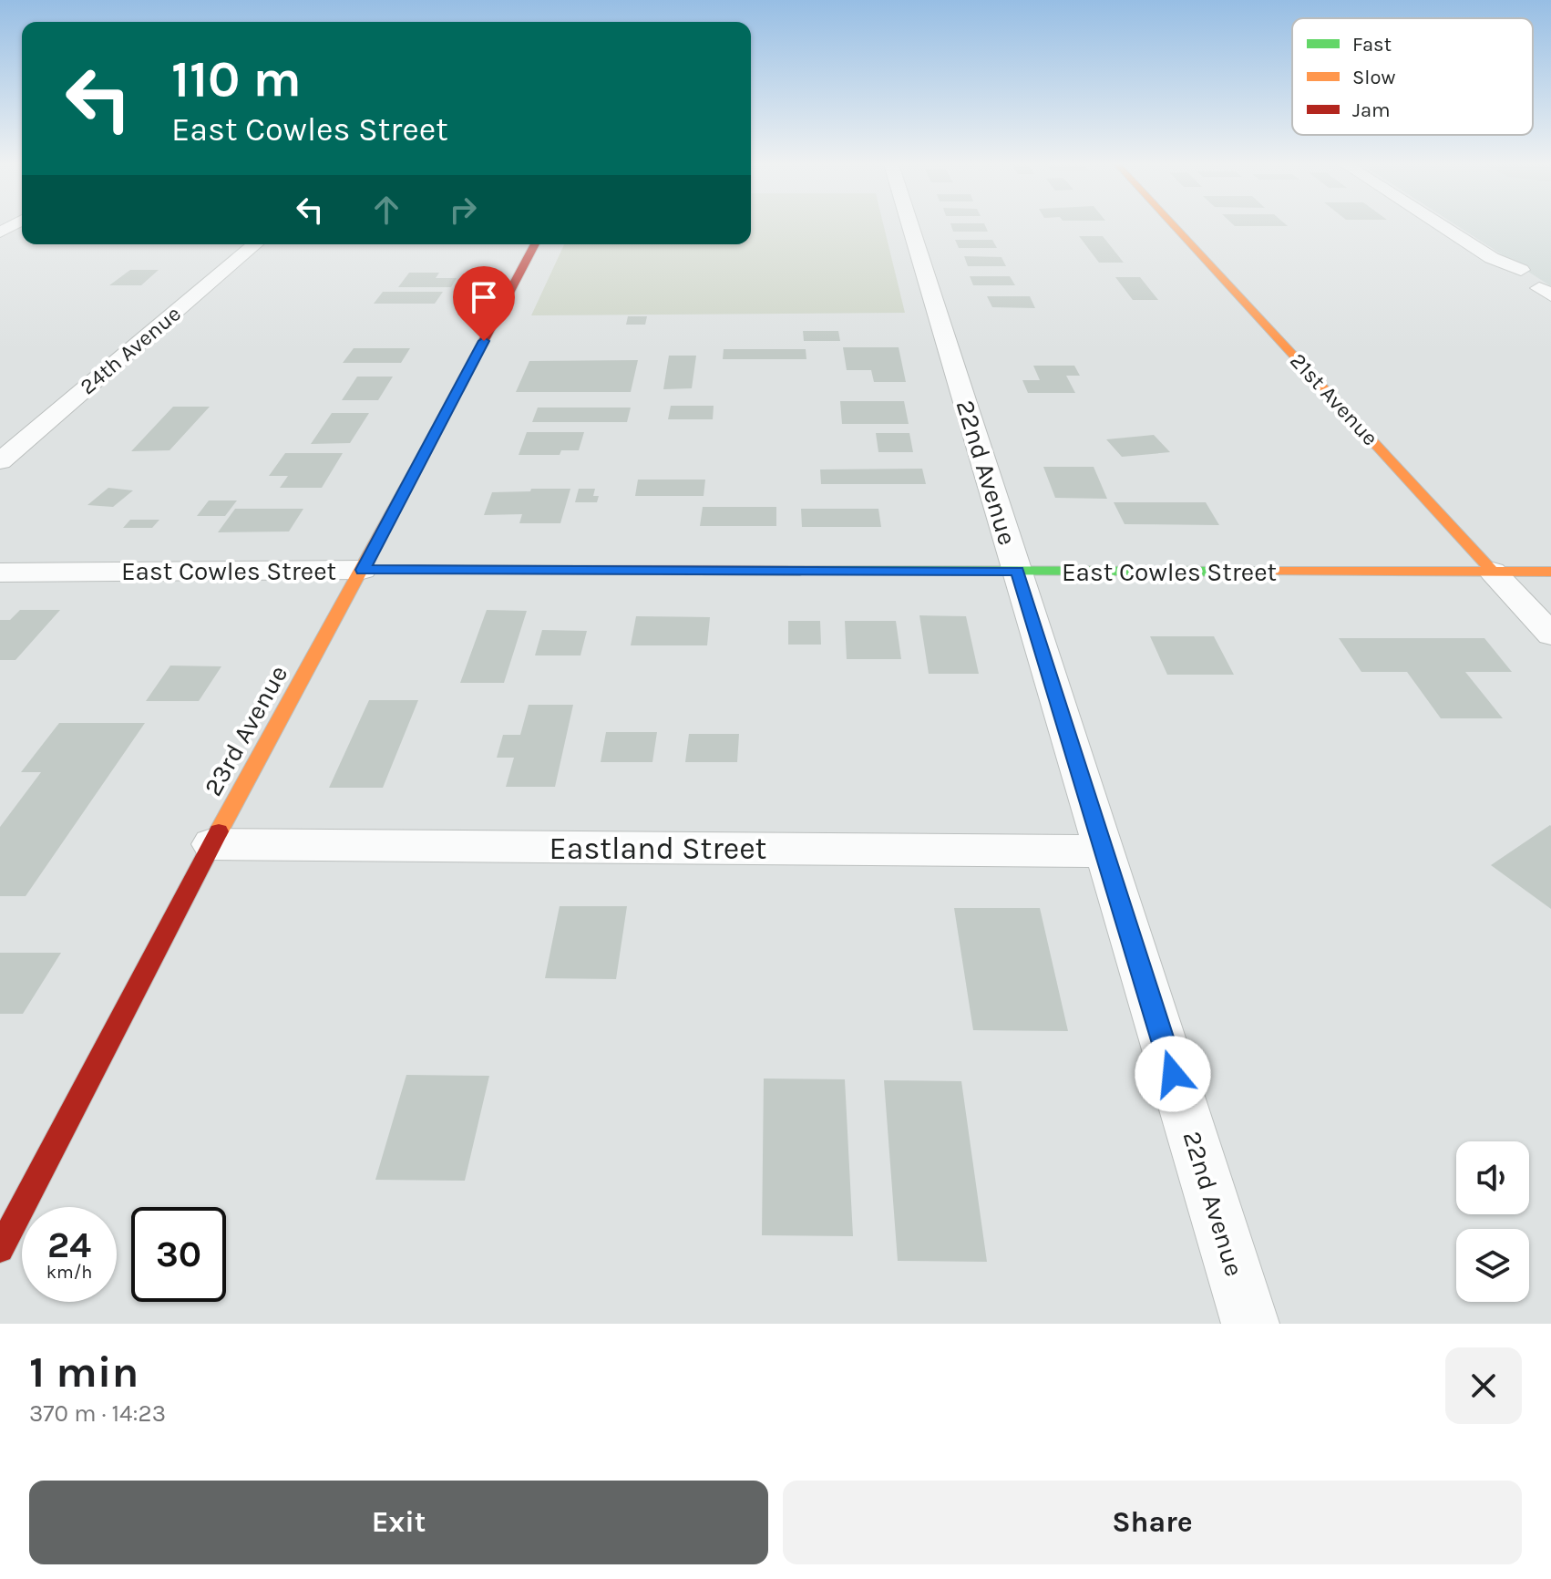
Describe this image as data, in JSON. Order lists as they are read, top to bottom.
{
  "streets": {
    "street": [
      "24th Avenue",
      "21st Avenue",
      "22nd Avenue",
      "East Cowles Street",
      "23rd Avenue",
      "Eastland Street"
    ]
  },
  "crossings": [
    ["21st Avenue", "East Cowles Street"],
    ["22nd Avenue", "East Cowles Street"],
    ["22nd Avenue", "Eastland Street"],
    ["East Cowles Street", "23rd Avenue"],
    ["23rd Avenue", "Eastland Street"]
  ],
  "legend": ["Fast", "Slow", "Jam"],
  "page": {
    "turn": ["110 m", "East Cowles Street"],
    "speed": "24 km/h",
    "limit": "30",
    "heading": ["1 min", "370 m · 14:23"],
    "buttons": ["Exit", "Share"]
  }
}
